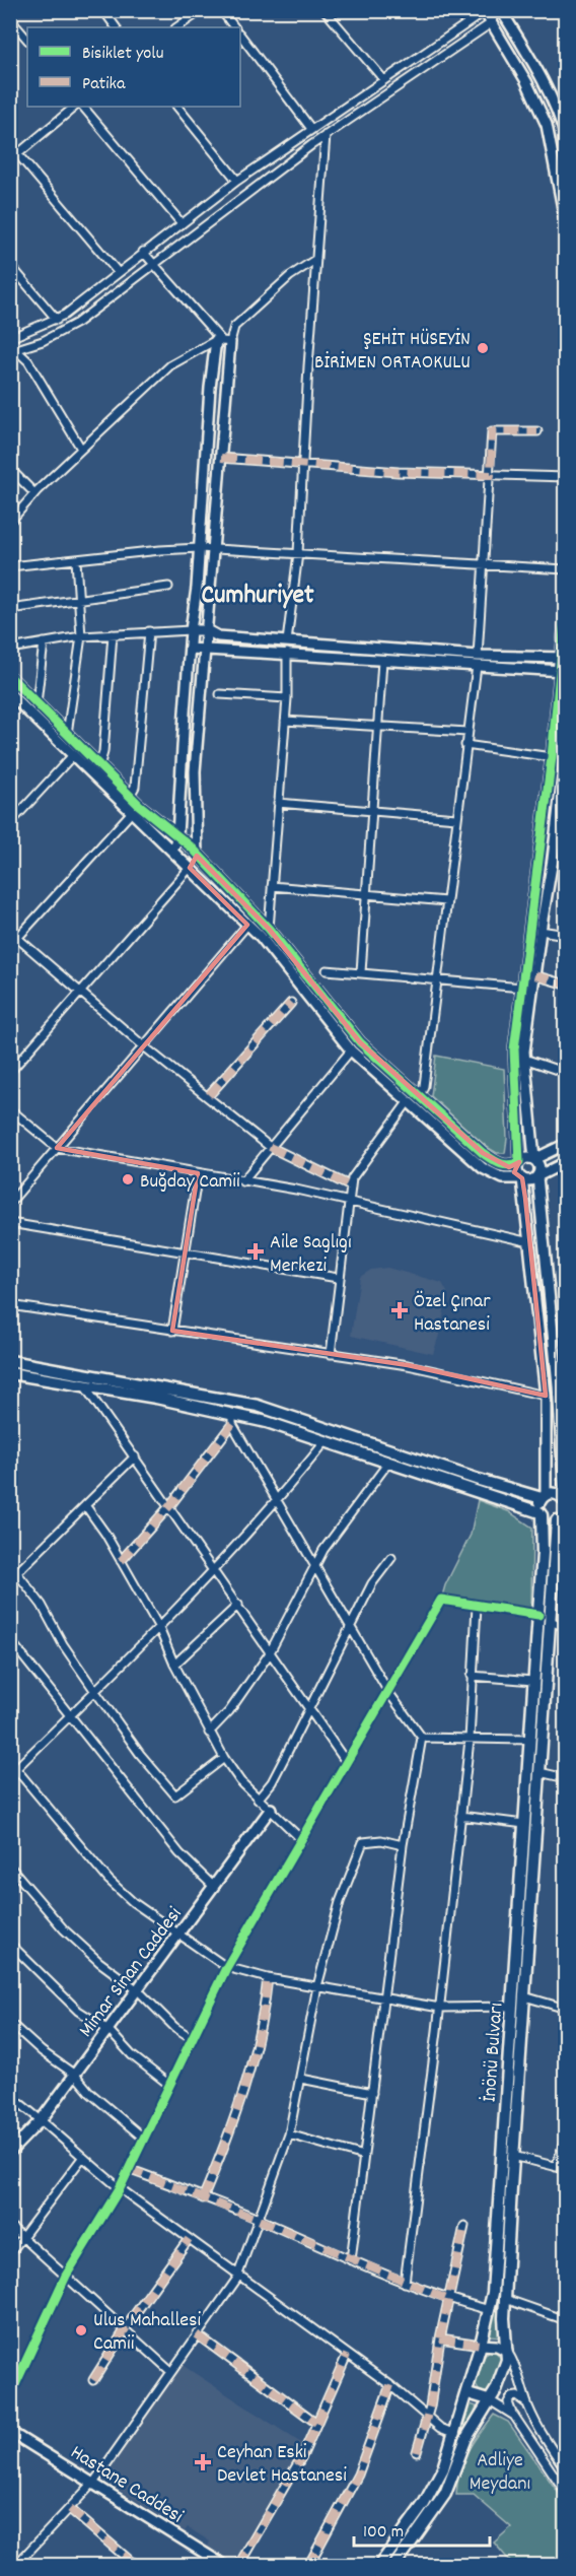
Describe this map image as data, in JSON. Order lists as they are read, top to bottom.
{
  "streets": {
    "main road": ["İnönü Bulvarı"],
    "street": ["Mimar Sinan Caddesi", "Hastane Caddesi"]
  },
  "districts": ["Cumhuriyet"],
  "parks": ["Adliye Meydanı"],
  "places": {
    "other": ["ŞEHİT HÜSEYİN BİRİMEN ORTAOKULU", "Buğday Camii", "Ulus Mahallesi Camii"],
    "health": ["Aile Saglıgı Merkezi", "Özel Çınar Hastanesi", "Ceyhan Eski Devlet Hastanesi"]
  },
  "legend": ["Bisiklet yolu", "Patika"],
  "scale_bar": "100 m"
}
